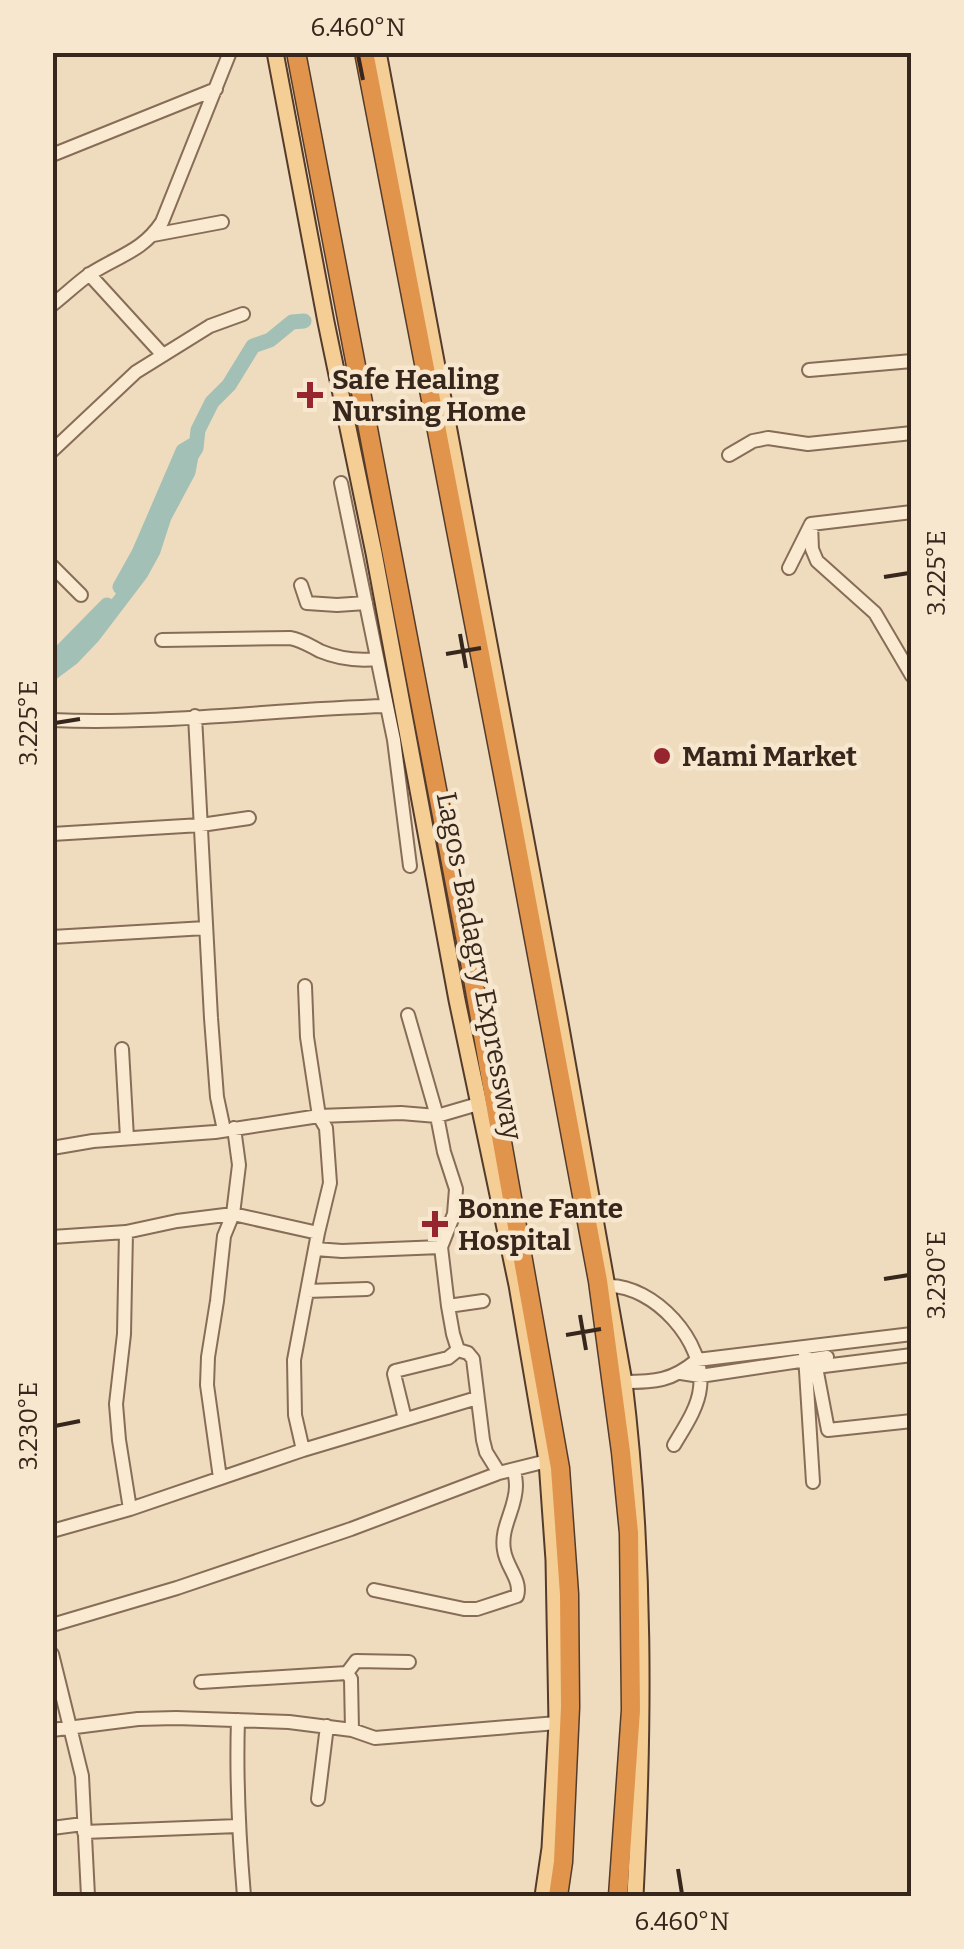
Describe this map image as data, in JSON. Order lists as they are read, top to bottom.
{
  "streets": {
    "highway": ["Lagos-Badagry Expressway"]
  },
  "places": {
    "health": ["Safe Healing Nursing Home", "Bonne Fante Hospital"],
    "other": ["Mami Market"]
  },
  "coordinates": ["6.460°N", "3.225°E", "3.230°E"]
}
